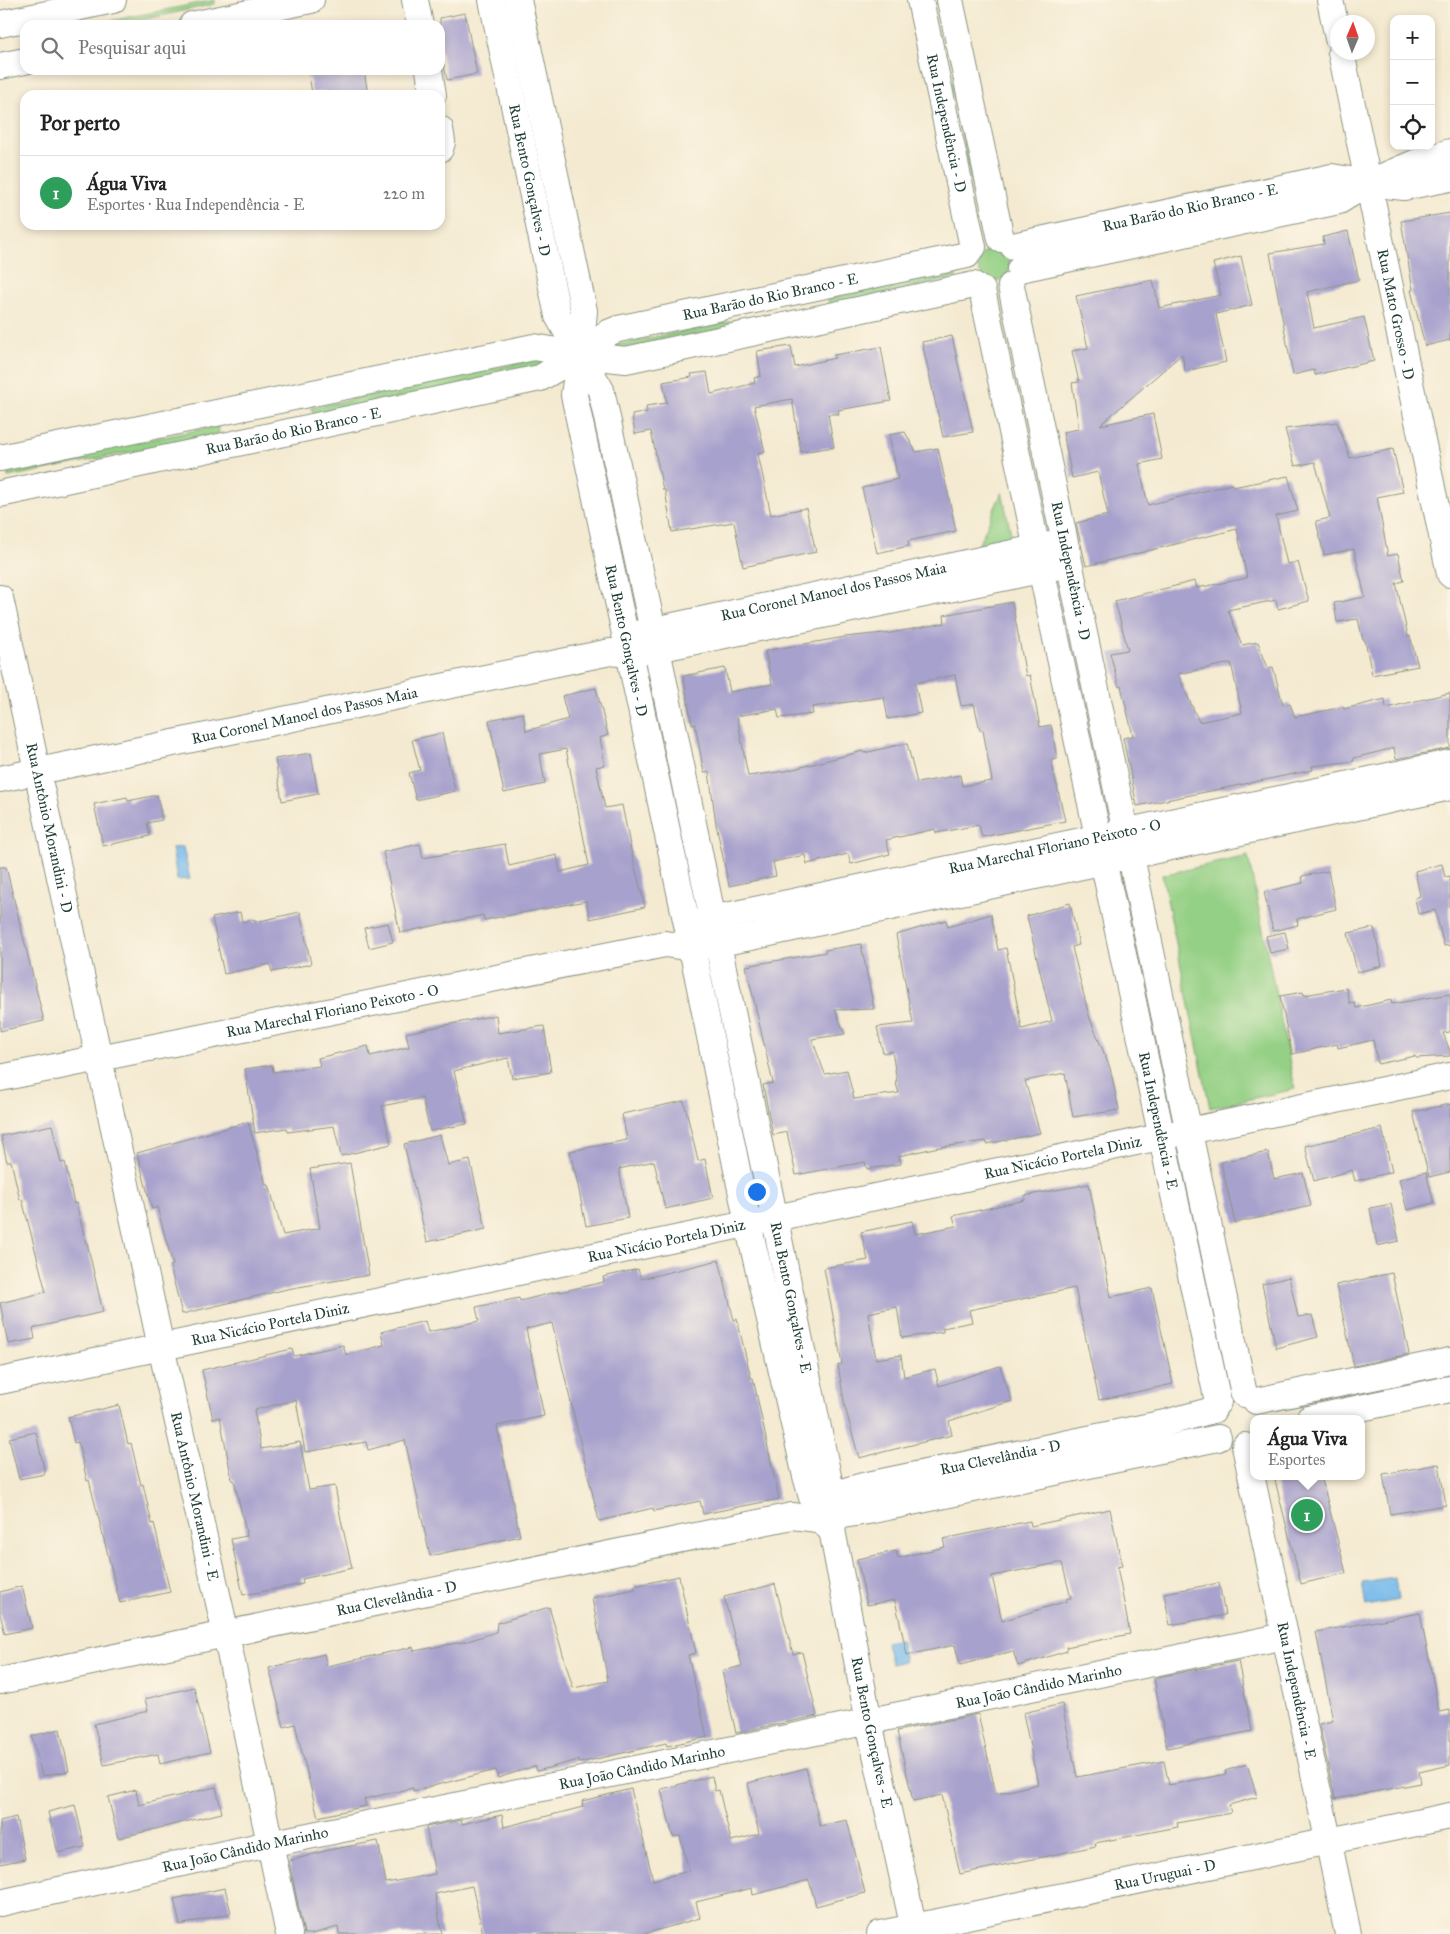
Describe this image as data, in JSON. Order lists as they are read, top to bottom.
{
  "streets": {
    "street": [
      "Rua Independência - D",
      "Rua Bento Gonçalves - D",
      "Rua Barão do Rio Branco - E",
      "Rua Mato Grosso - D",
      "Rua Coronel Manoel dos Passos Maia",
      "Rua Antônio Morandini - D",
      "Rua Marechal Floriano Peixoto - O",
      "Rua Independência - E",
      "Rua Nicácio Portela Diniz",
      "Rua Bento Gonçalves - E",
      "Rua Clevelândia - D",
      "Rua Antônio Morandini - E",
      "Rua João Cândido Marinho",
      "Rua Uruguai - D"
    ]
  },
  "crossings": [
    ["Rua Independência - D", "Rua Barão do Rio Branco - E"],
    ["Rua Independência - D", "Rua Coronel Manoel dos Passos Maia"],
    ["Rua Independência - D", "Rua Marechal Floriano Peixoto - O"],
    ["Rua Independência - D", "Rua Independência - E"],
    ["Rua Bento Gonçalves - D", "Rua Barão do Rio Branco - E"],
    ["Rua Bento Gonçalves - D", "Rua Coronel Manoel dos Passos Maia"],
    ["Rua Bento Gonçalves - D", "Rua Marechal Floriano Peixoto - O"],
    ["Rua Bento Gonçalves - D", "Rua Bento Gonçalves - E"],
    ["Rua Barão do Rio Branco - E", "Rua Mato Grosso - D"],
    ["Rua Coronel Manoel dos Passos Maia", "Rua Antônio Morandini - D"],
    ["Rua Antônio Morandini - D", "Rua Marechal Floriano Peixoto - O"],
    ["Rua Antônio Morandini - D", "Rua Antônio Morandini - E"],
    ["Rua Marechal Floriano Peixoto - O", "Rua Independência - E"],
    ["Rua Marechal Floriano Peixoto - O", "Rua Bento Gonçalves - E"],
    ["Rua Marechal Floriano Peixoto - O", "Rua Antônio Morandini - E"],
    ["Rua Independência - E", "Rua Nicácio Portela Diniz"],
    ["Rua Independência - E", "Rua Clevelândia - D"],
    ["Rua Independência - E", "Rua João Cândido Marinho"],
    ["Rua Independência - E", "Rua Uruguai - D"],
    ["Rua Nicácio Portela Diniz", "Rua Bento Gonçalves - E"],
    ["Rua Nicácio Portela Diniz", "Rua Antônio Morandini - E"],
    ["Rua Bento Gonçalves - E", "Rua Clevelândia - D"],
    ["Rua Bento Gonçalves - E", "Rua João Cândido Marinho"],
    ["Rua Bento Gonçalves - E", "Rua Uruguai - D"],
    ["Rua Clevelândia - D", "Rua Antônio Morandini - E"],
    ["Rua Antônio Morandini - E", "Rua João Cândido Marinho"]
  ],
  "north": "top",
  "page": {
    "map_buttons": ["+", "−"],
    "search": "Pesquisar aqui",
    "heading": "Por perto",
    "list": [
      {
        "mark": "1",
        "name": "Água Viva",
        "note": "Esportes · Rua Independência - E",
        "value": "220 m"
      }
    ],
    "popup": ["Água Viva", "Esportes"],
    "pins": "1"
  }
}
